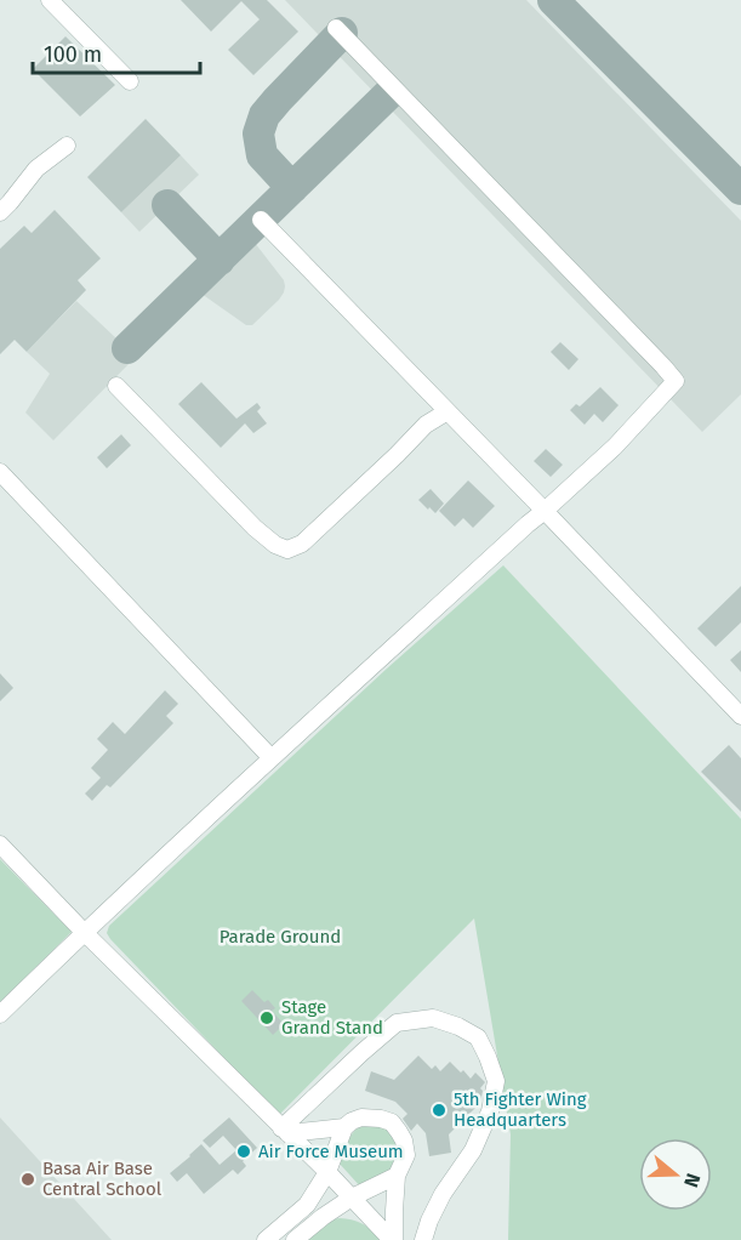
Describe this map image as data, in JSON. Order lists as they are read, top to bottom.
{
  "parks": ["Parade Ground"],
  "places": [
    "Stage Grand Stand",
    "5th Fighter Wing Headquarters",
    "Air Force Museum",
    "Basa Air Base Central School"
  ],
  "scale_bar": "100 m",
  "north": "right"
}
